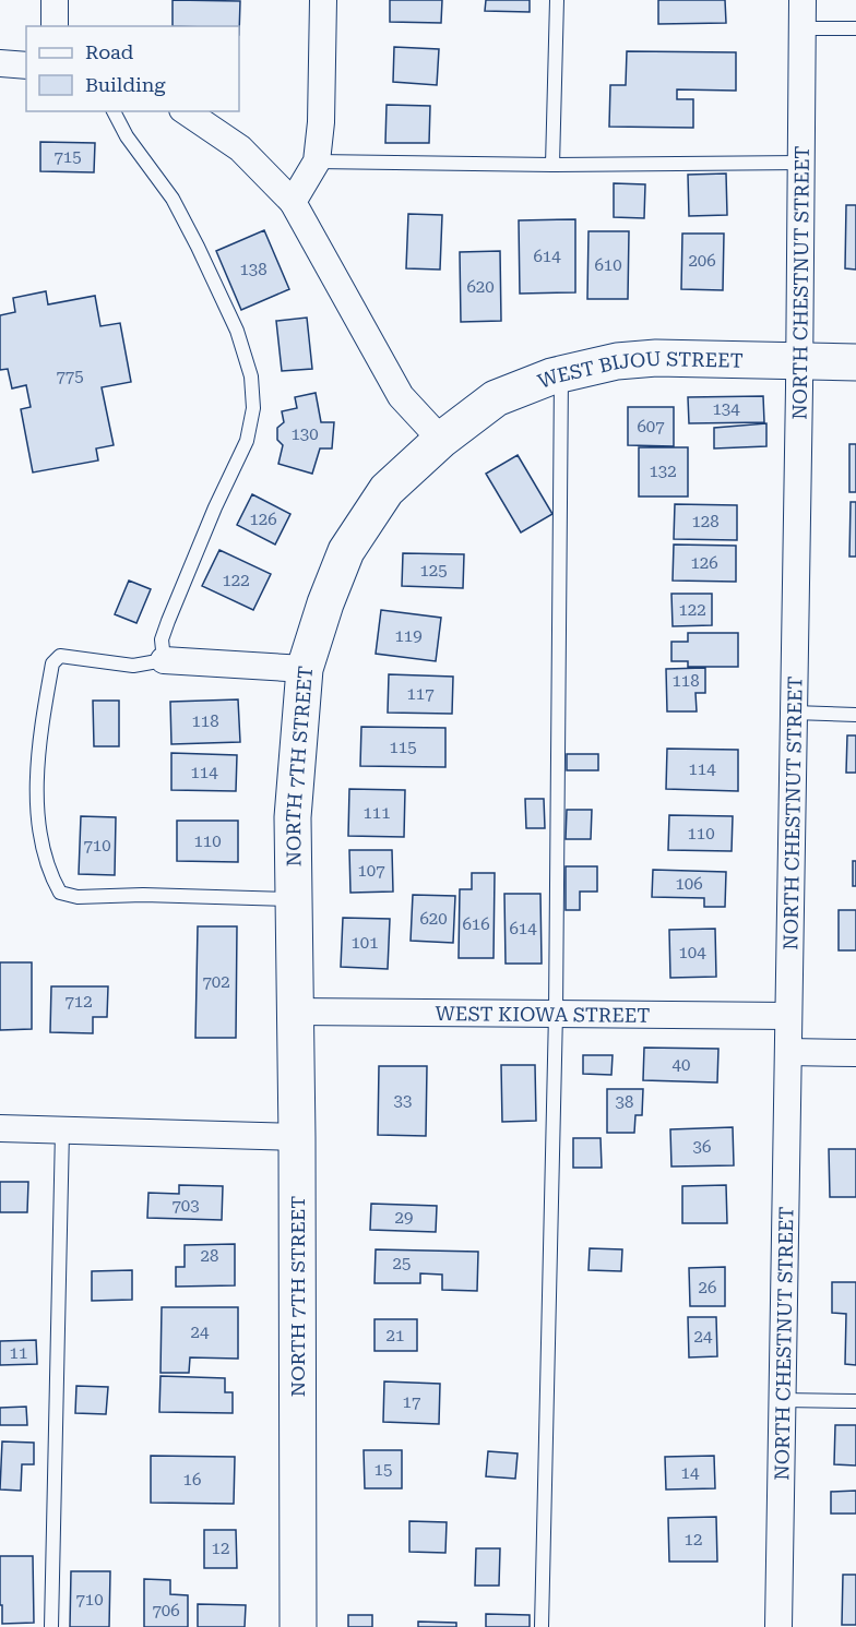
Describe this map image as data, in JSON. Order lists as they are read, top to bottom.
{
  "streets": {
    "street": [
      "NORTH CHESTNUT STREET",
      "WEST BIJOU STREET",
      "NORTH 7TH STREET",
      "WEST KIOWA STREET"
    ]
  },
  "crossings": [
    ["NORTH CHESTNUT STREET", "WEST BIJOU STREET"],
    ["NORTH CHESTNUT STREET", "WEST KIOWA STREET"],
    ["WEST BIJOU STREET", "NORTH 7TH STREET"],
    ["NORTH 7TH STREET", "WEST KIOWA STREET"]
  ],
  "house_numbers": [
    "715",
    "614",
    "206",
    "610",
    "138",
    "620",
    "775",
    "134",
    "607",
    "130",
    "132",
    "126",
    "128",
    "126",
    "125",
    "122",
    "122",
    "119",
    "118",
    "117",
    "118",
    "115",
    "114",
    "114",
    "111",
    "110",
    "110",
    "710",
    "107",
    "106",
    "620",
    "616",
    "614",
    "101",
    "104",
    "702",
    "712",
    "40",
    "33",
    "38",
    "36",
    "703",
    "29",
    "28",
    "25",
    "26",
    "24",
    "21",
    "24",
    "11",
    "17",
    "15",
    "14",
    "16",
    "12",
    "12",
    "710",
    "706"
  ],
  "legend": ["Road", "Building"]
}
